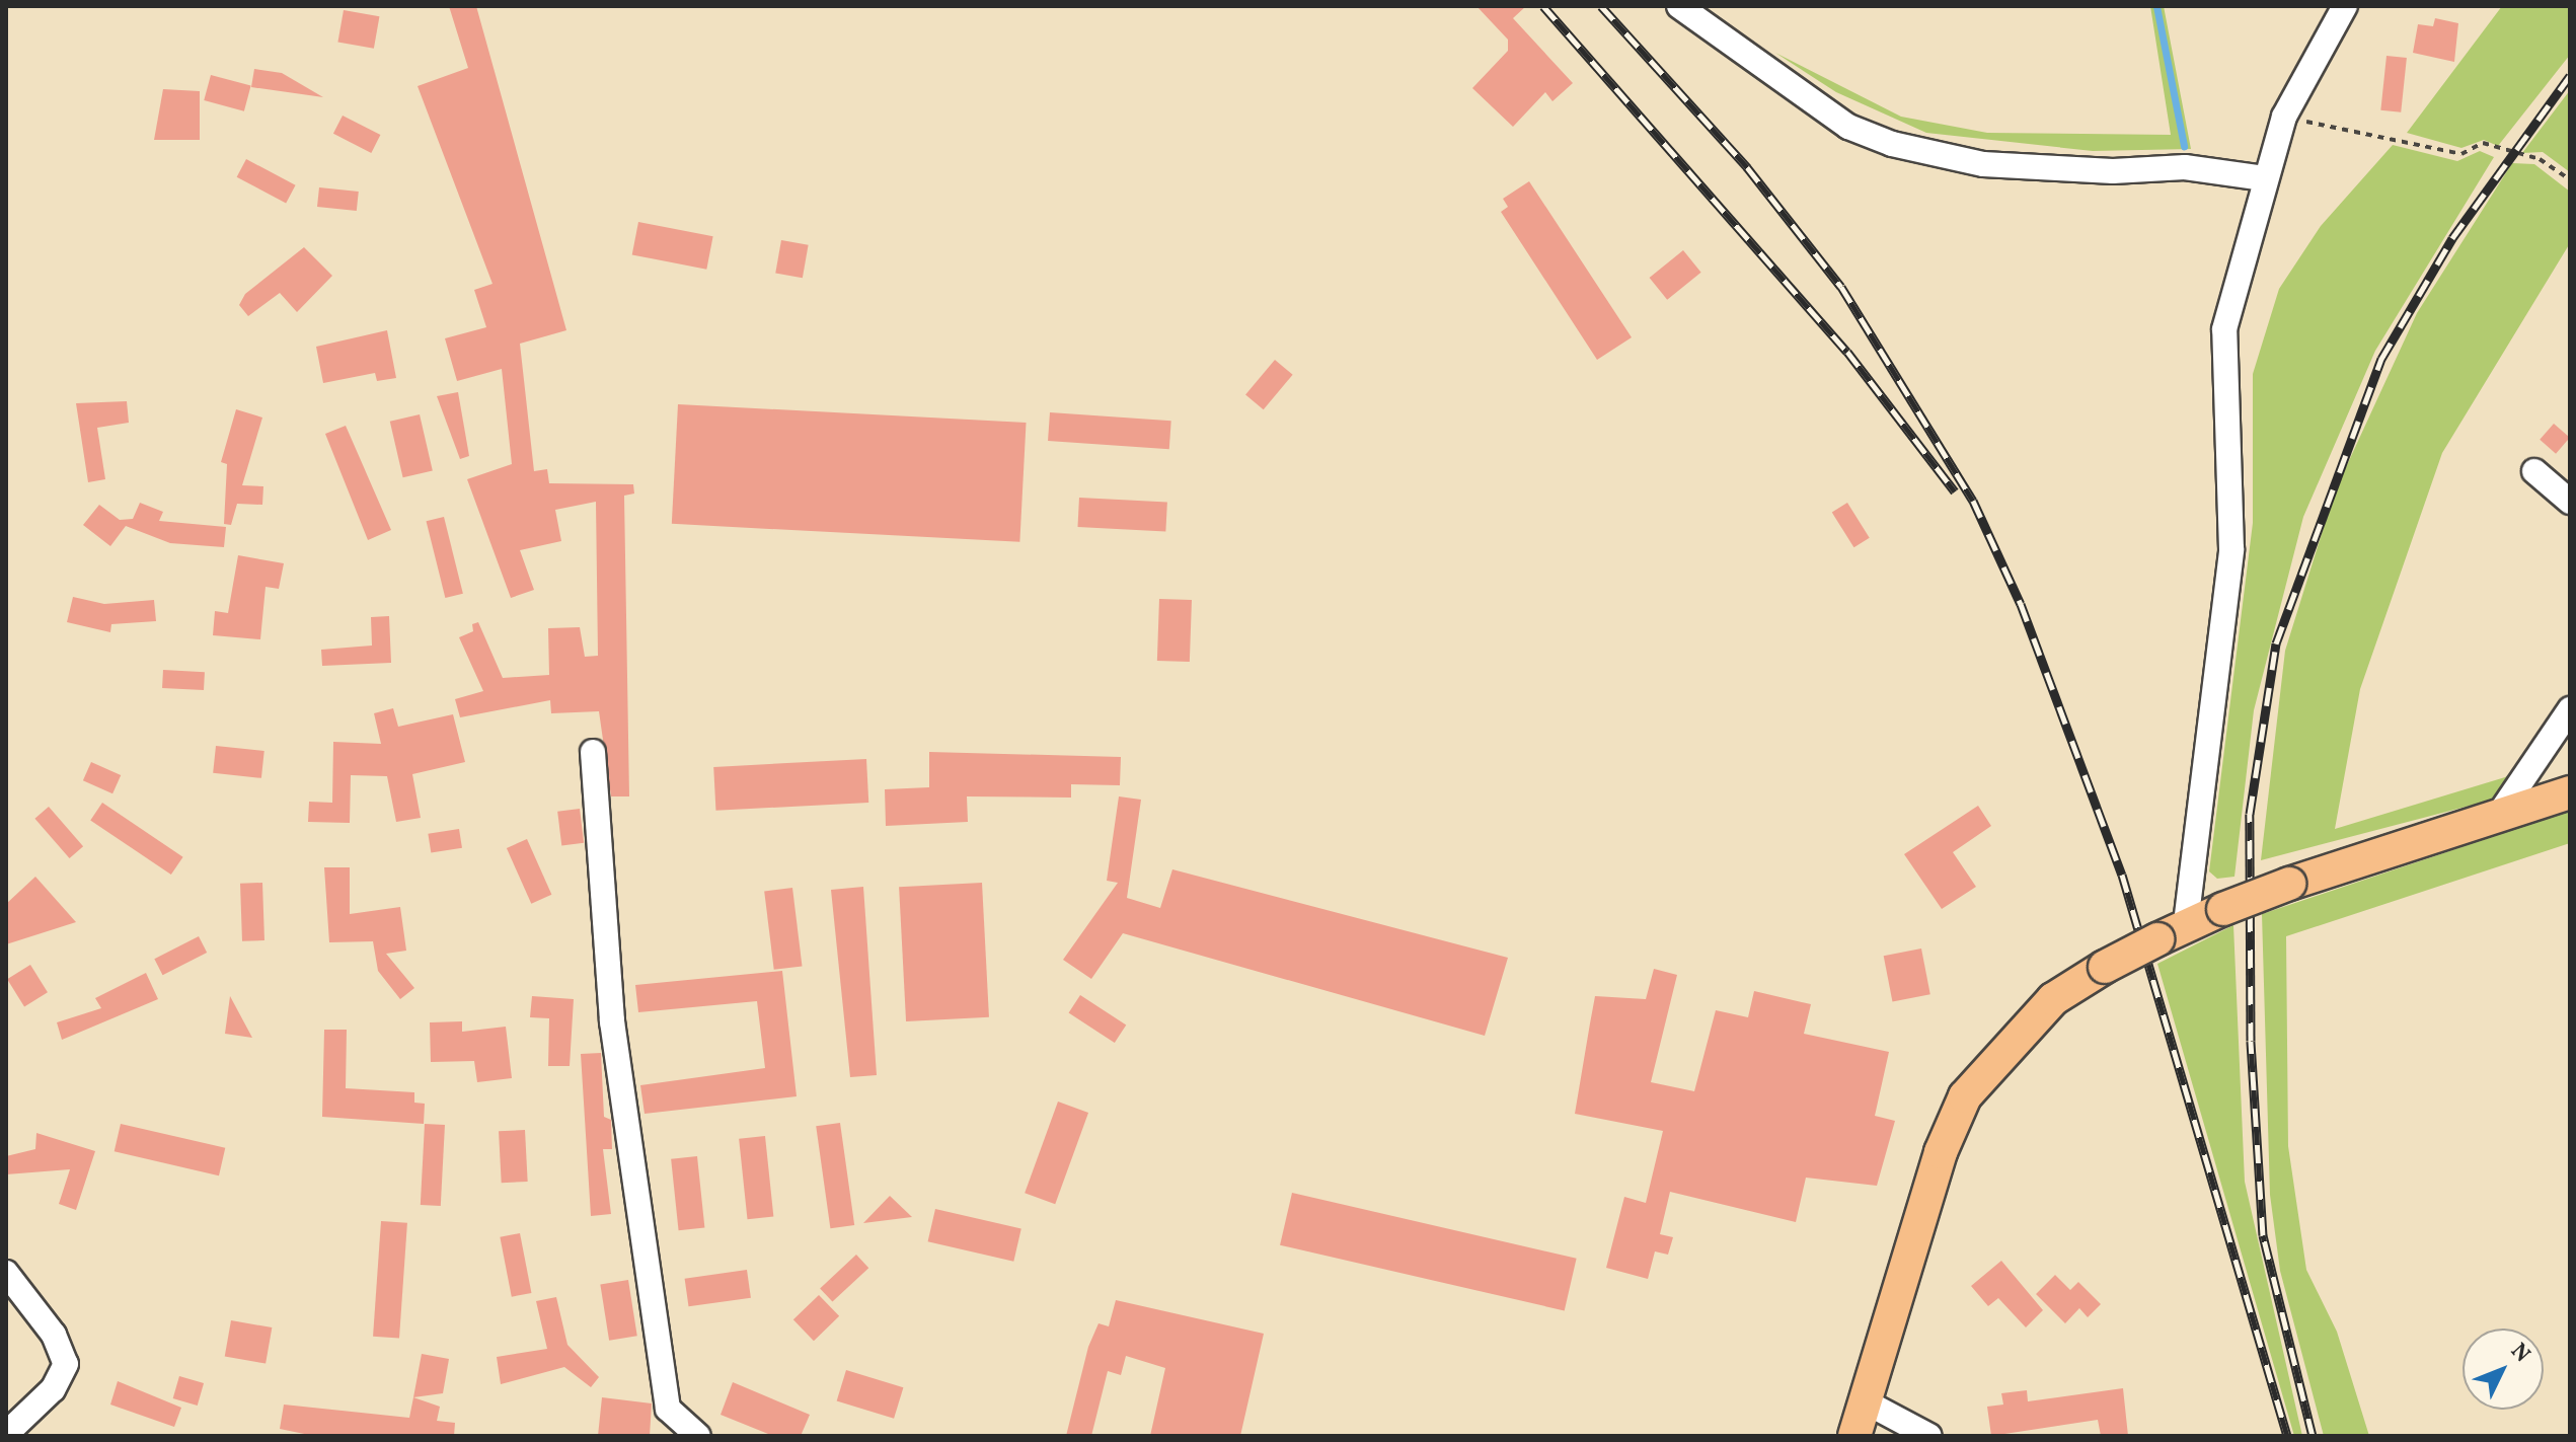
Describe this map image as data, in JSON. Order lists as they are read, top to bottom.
{
  "north": "top right"
}
